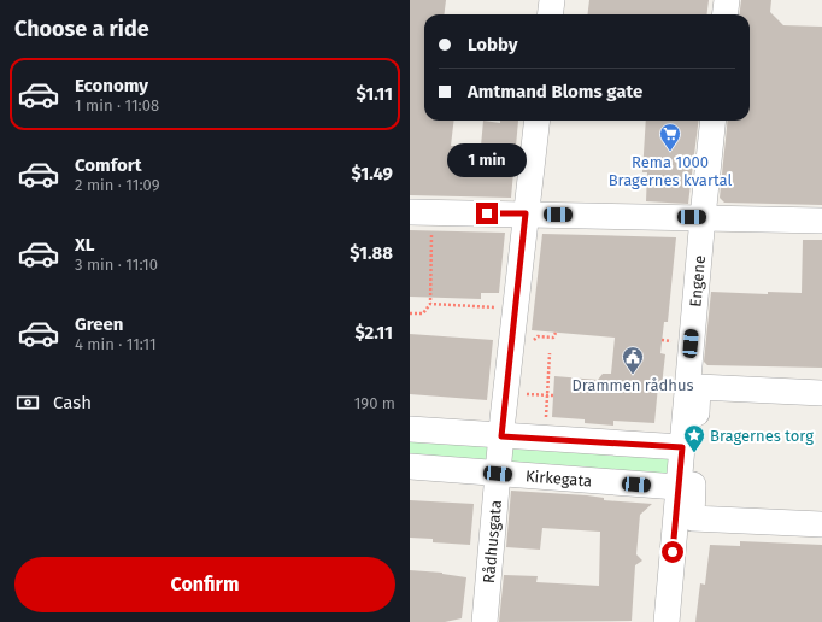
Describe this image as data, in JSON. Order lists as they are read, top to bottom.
{
  "streets": {
    "street": ["Engene", "Kirkegata", "Rådhusgata"]
  },
  "crossings": [
    ["Engene", "Kirkegata"],
    ["Kirkegata", "Rådhusgata"]
  ],
  "places": {
    "supermarket": ["Rema 1000 Bragernes kvartal"],
    "public building": ["Drammen rådhus"],
    "place": ["Bragernes torg"]
  },
  "page": {
    "heading": "Choose a ride",
    "banner": ["Lobby", "Amtmand Bloms gate"],
    "list": [
      {
        "name": "Economy",
        "note": "1 min · 11:08",
        "value": "$1.11"
      },
      {
        "name": "Comfort",
        "note": "2 min · 11:09",
        "value": "$1.49"
      },
      {
        "name": "XL",
        "note": "3 min · 11:10",
        "value": "$1.88"
      },
      {
        "name": "Green",
        "note": "4 min · 11:11",
        "value": "$2.11"
      }
    ],
    "bubble": "1 min",
    "pay": ["Cash", "190 m"],
    "buttons": "Confirm"
  }
}
